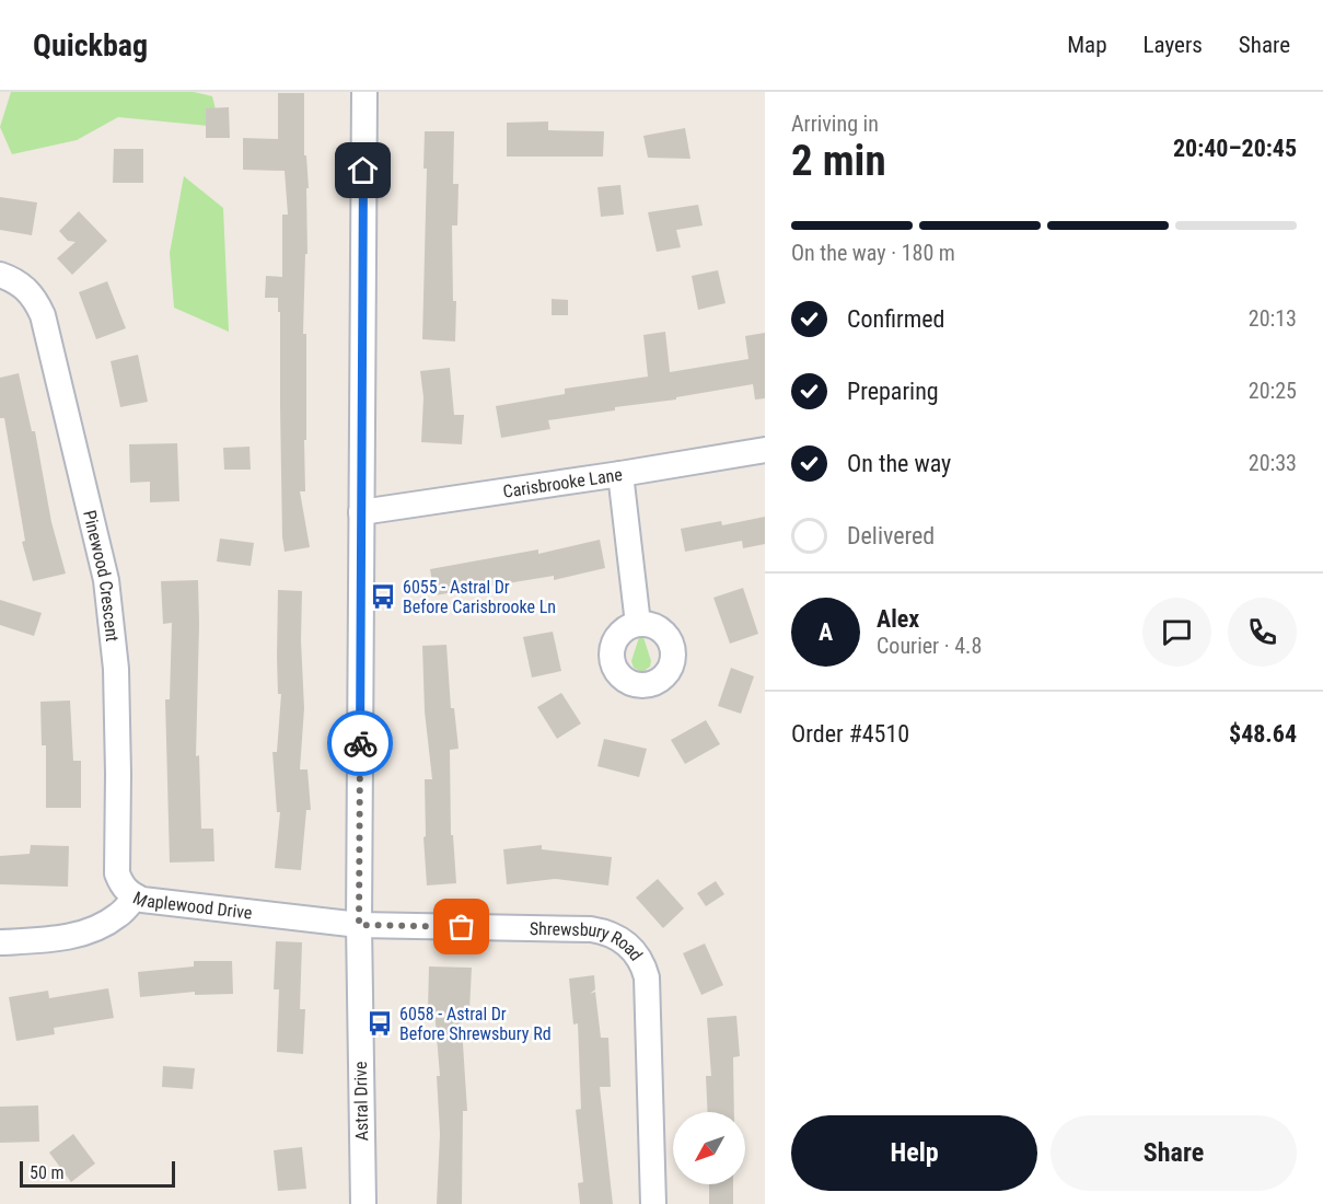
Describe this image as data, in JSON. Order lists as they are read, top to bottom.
{
  "streets": {
    "street": [
      "Carisbrooke Lane",
      "Pinewood Crescent",
      "Maplewood Drive",
      "Shrewsbury Road",
      "Astral Drive"
    ]
  },
  "crossings": [
    ["Carisbrooke Lane", "Astral Drive"],
    ["Pinewood Crescent", "Maplewood Drive"],
    ["Maplewood Drive", "Shrewsbury Road"],
    ["Maplewood Drive", "Astral Drive"],
    ["Shrewsbury Road", "Astral Drive"]
  ],
  "places": {
    "bus stop": ["6055 - Astral Dr Before Carisbrooke Ln", "6058 - Astral Dr Before Shrewsbury Rd"]
  },
  "scale_bar": "50 m",
  "north": "bottom left",
  "page": {
    "header": "Quickbag",
    "nav": ["Map", "Layers", "Share"],
    "heading": ["2 min", "Arriving in", "20:40–20:45"],
    "panel": [
      "Alex",
      "Courier · 4.8",
      "Order #4510",
      "$48.64"
    ],
    "bar": "On the way · 180 m",
    "list": [
      ["Confirmed", "20:13"],
      ["Preparing", "20:25"],
      ["On the way", "20:33"],
      "Delivered"
    ],
    "round": "A",
    "buttons": ["Help", "Share"],
    "scale": "50 m"
  }
}
